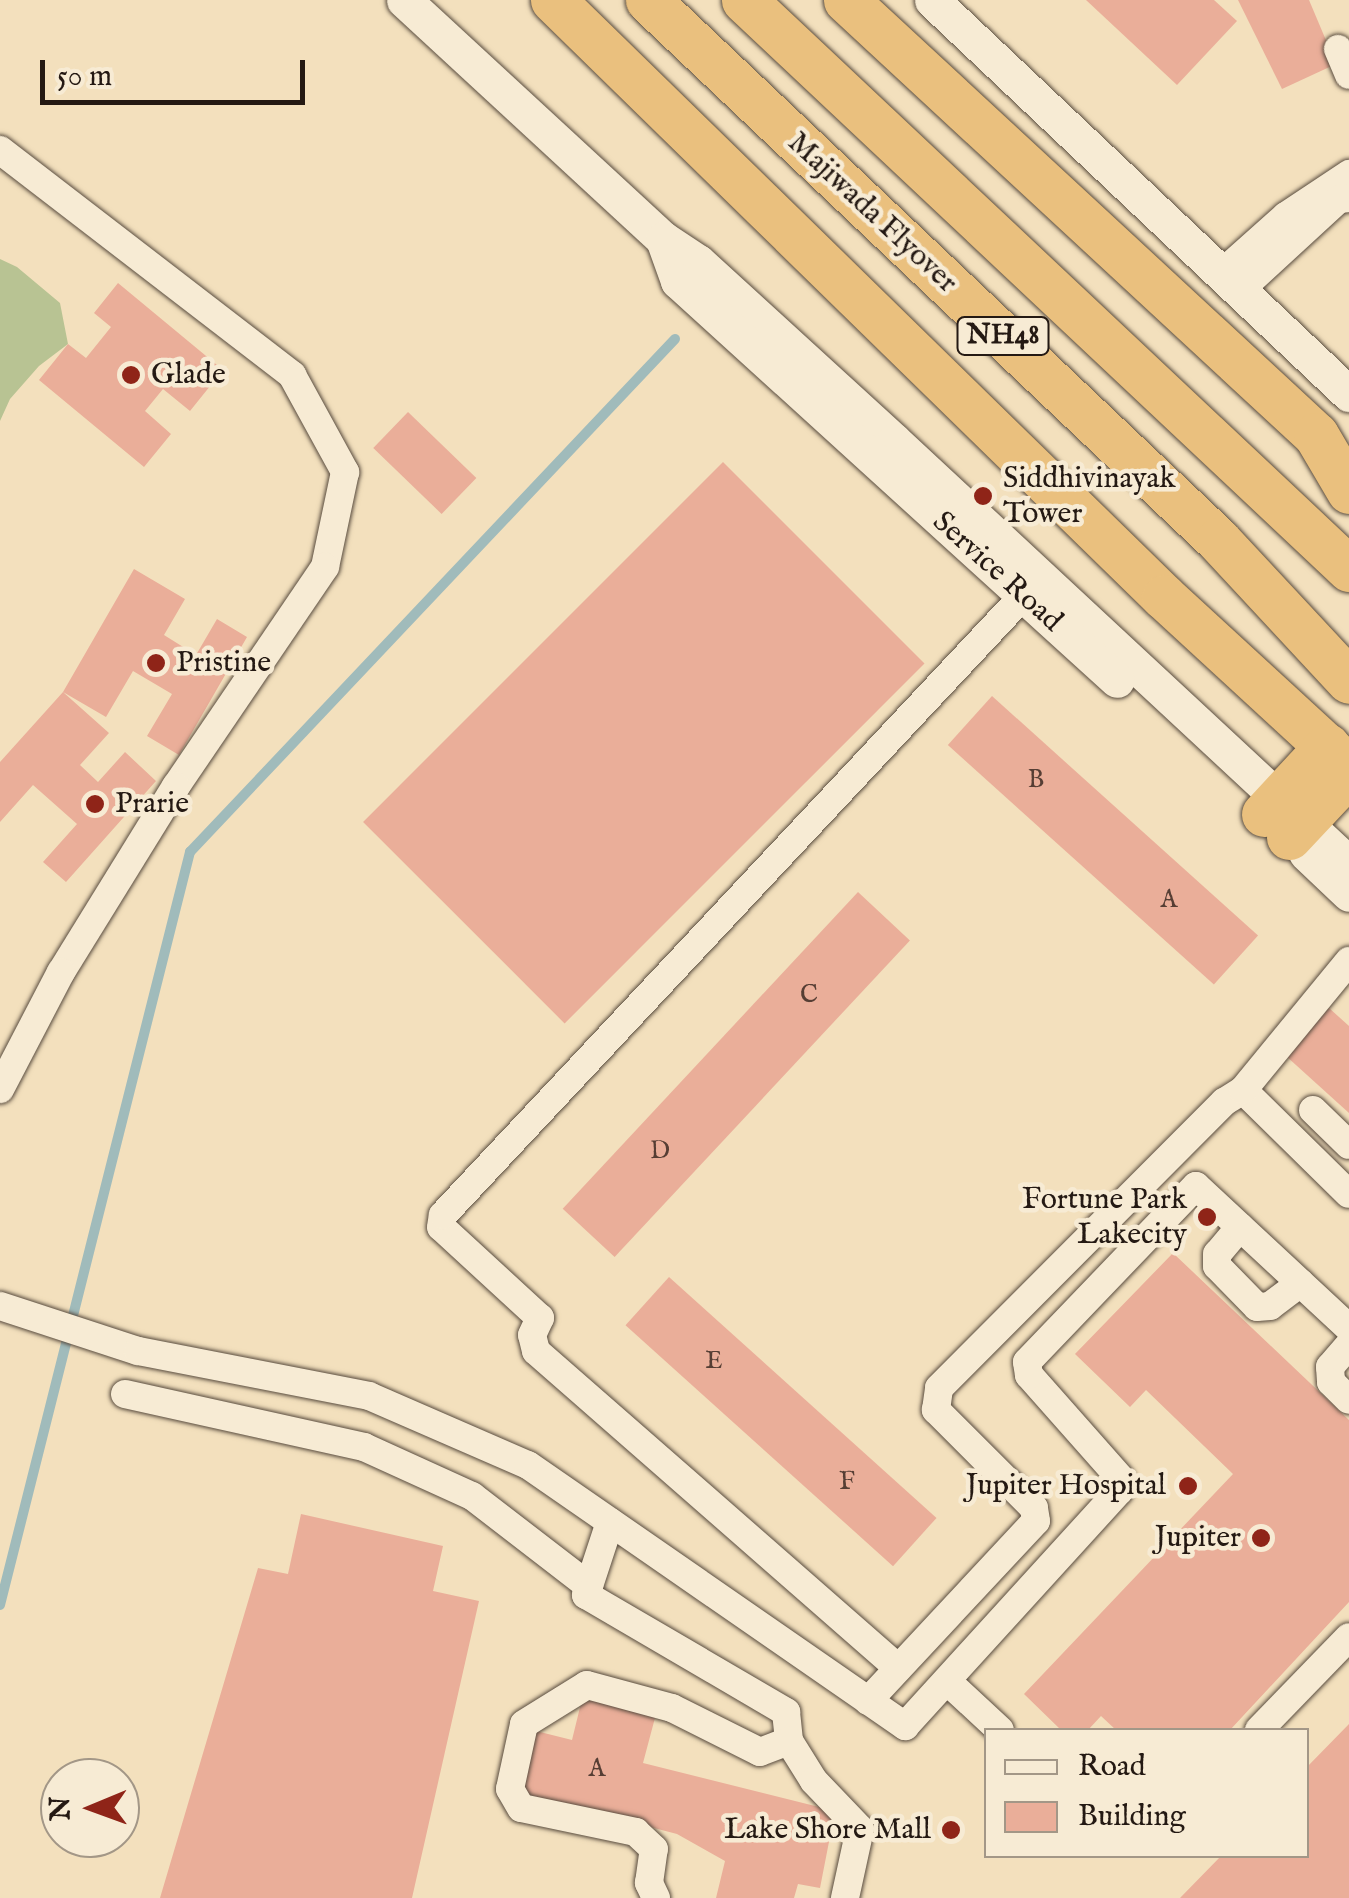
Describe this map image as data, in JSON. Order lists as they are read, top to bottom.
{
  "streets": {
    "highway": ["Majiwada Flyover", "NH48"],
    "street": ["Service Road"]
  },
  "places": [
    "Glade",
    "Siddhivinayak Tower",
    "Pristine",
    "Prarie",
    "Fortune Park Lakecity",
    "Jupiter Hospital",
    "Jupiter",
    "Lake Shore Mall"
  ],
  "house_numbers": [
    "B",
    "A",
    "C",
    "D",
    "E",
    "F",
    "A"
  ],
  "legend": ["Road", "Building"],
  "scale_bar": "50 m",
  "north": "left"
}
